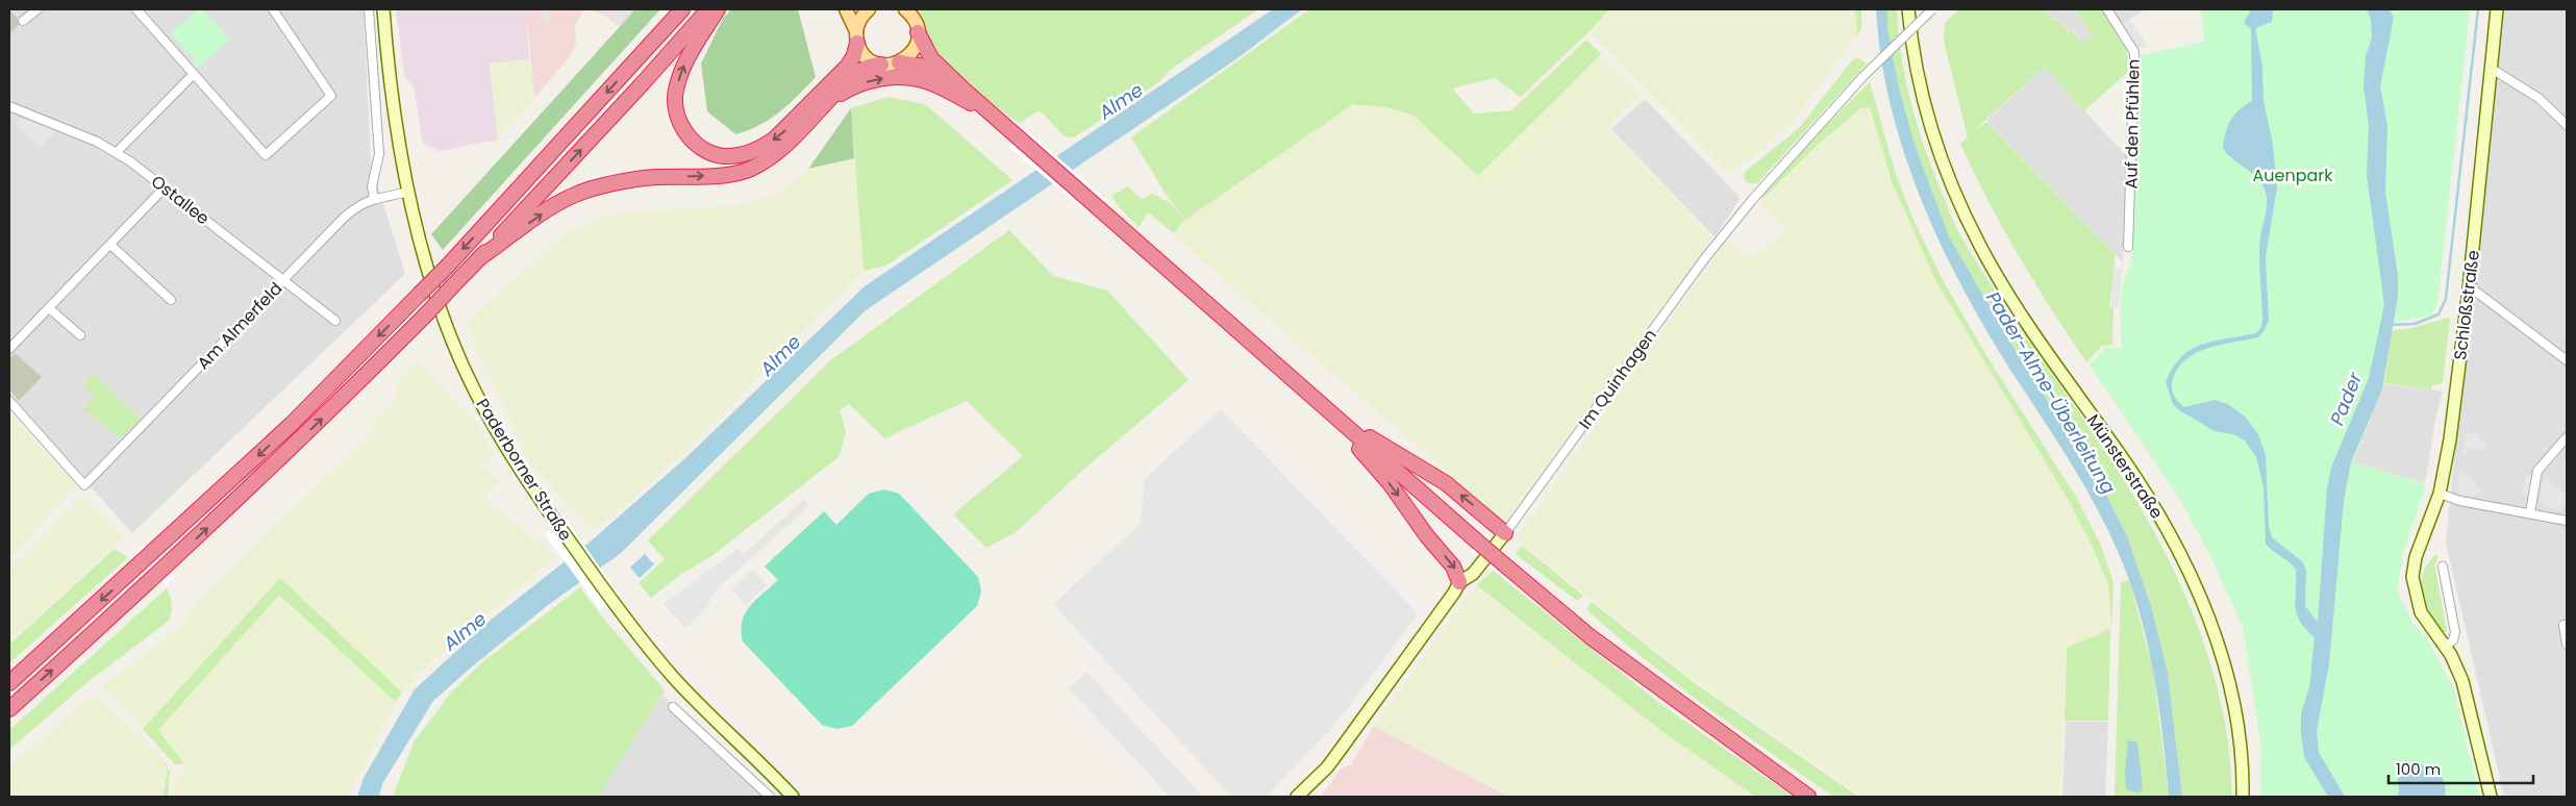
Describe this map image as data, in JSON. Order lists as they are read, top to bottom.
{
  "streets": {
    "street": [
      "Auf den Pfühlen",
      "Ostallee",
      "Schloßstraße",
      "Am Almerfeld",
      "Im Quinhagen",
      "Münsterstraße",
      "Paderborner Straße"
    ]
  },
  "crossings": [
    ["Ostallee", "Am Almerfeld"],
    ["Am Almerfeld", "Paderborner Straße"]
  ],
  "water": ["Alme", "Pader-Alme-Überleitung", "Pader"],
  "parks": ["Auenpark"],
  "scale_bar": "100 m"
}
